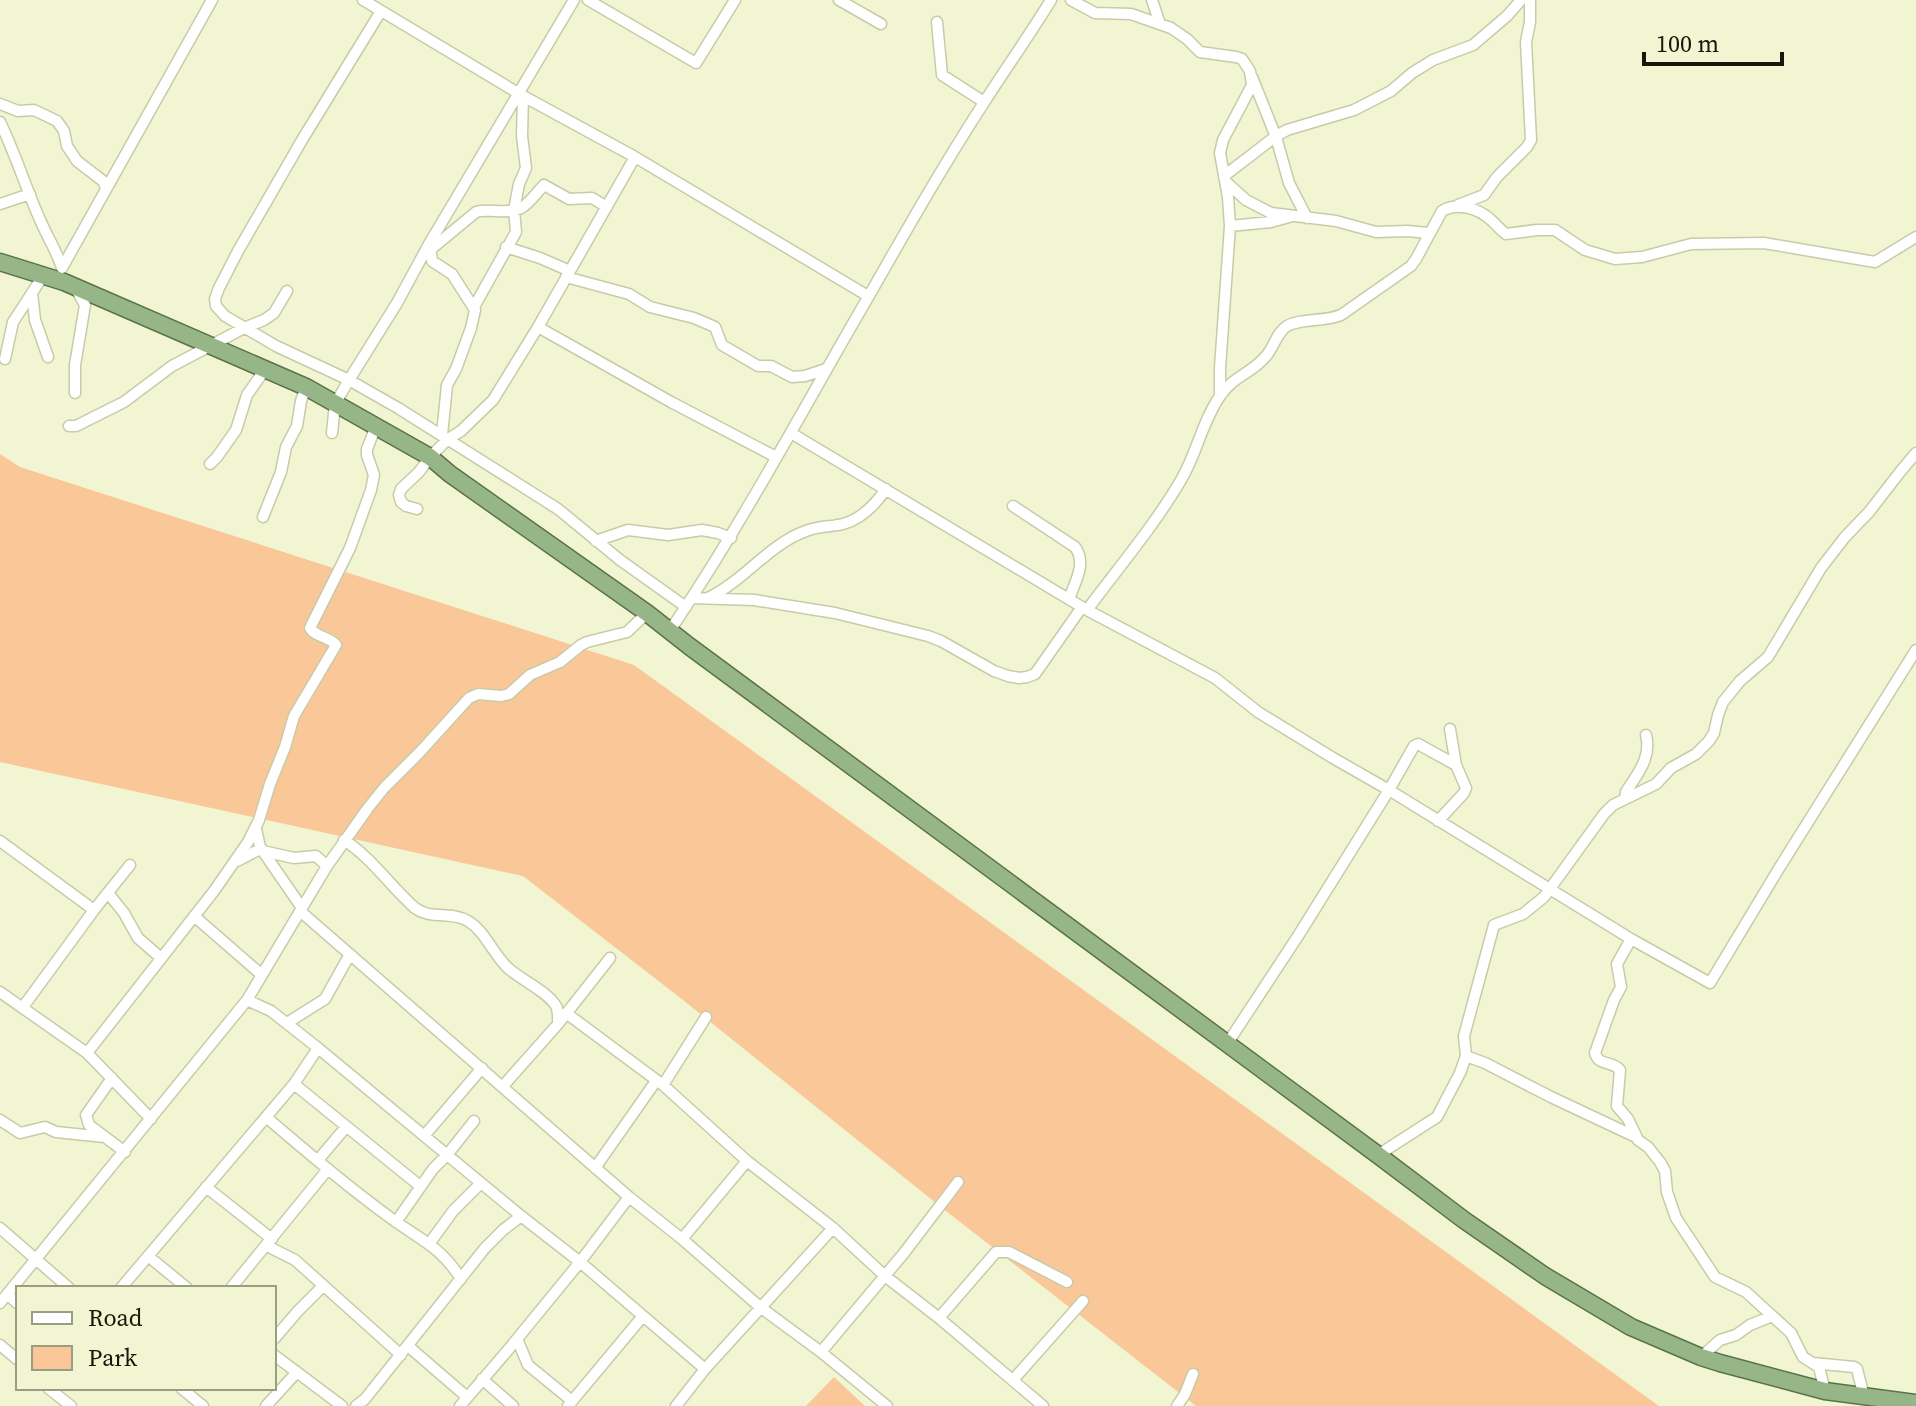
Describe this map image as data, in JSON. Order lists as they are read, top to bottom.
{
  "legend": ["Road", "Park"],
  "scale_bar": "100 m"
}
